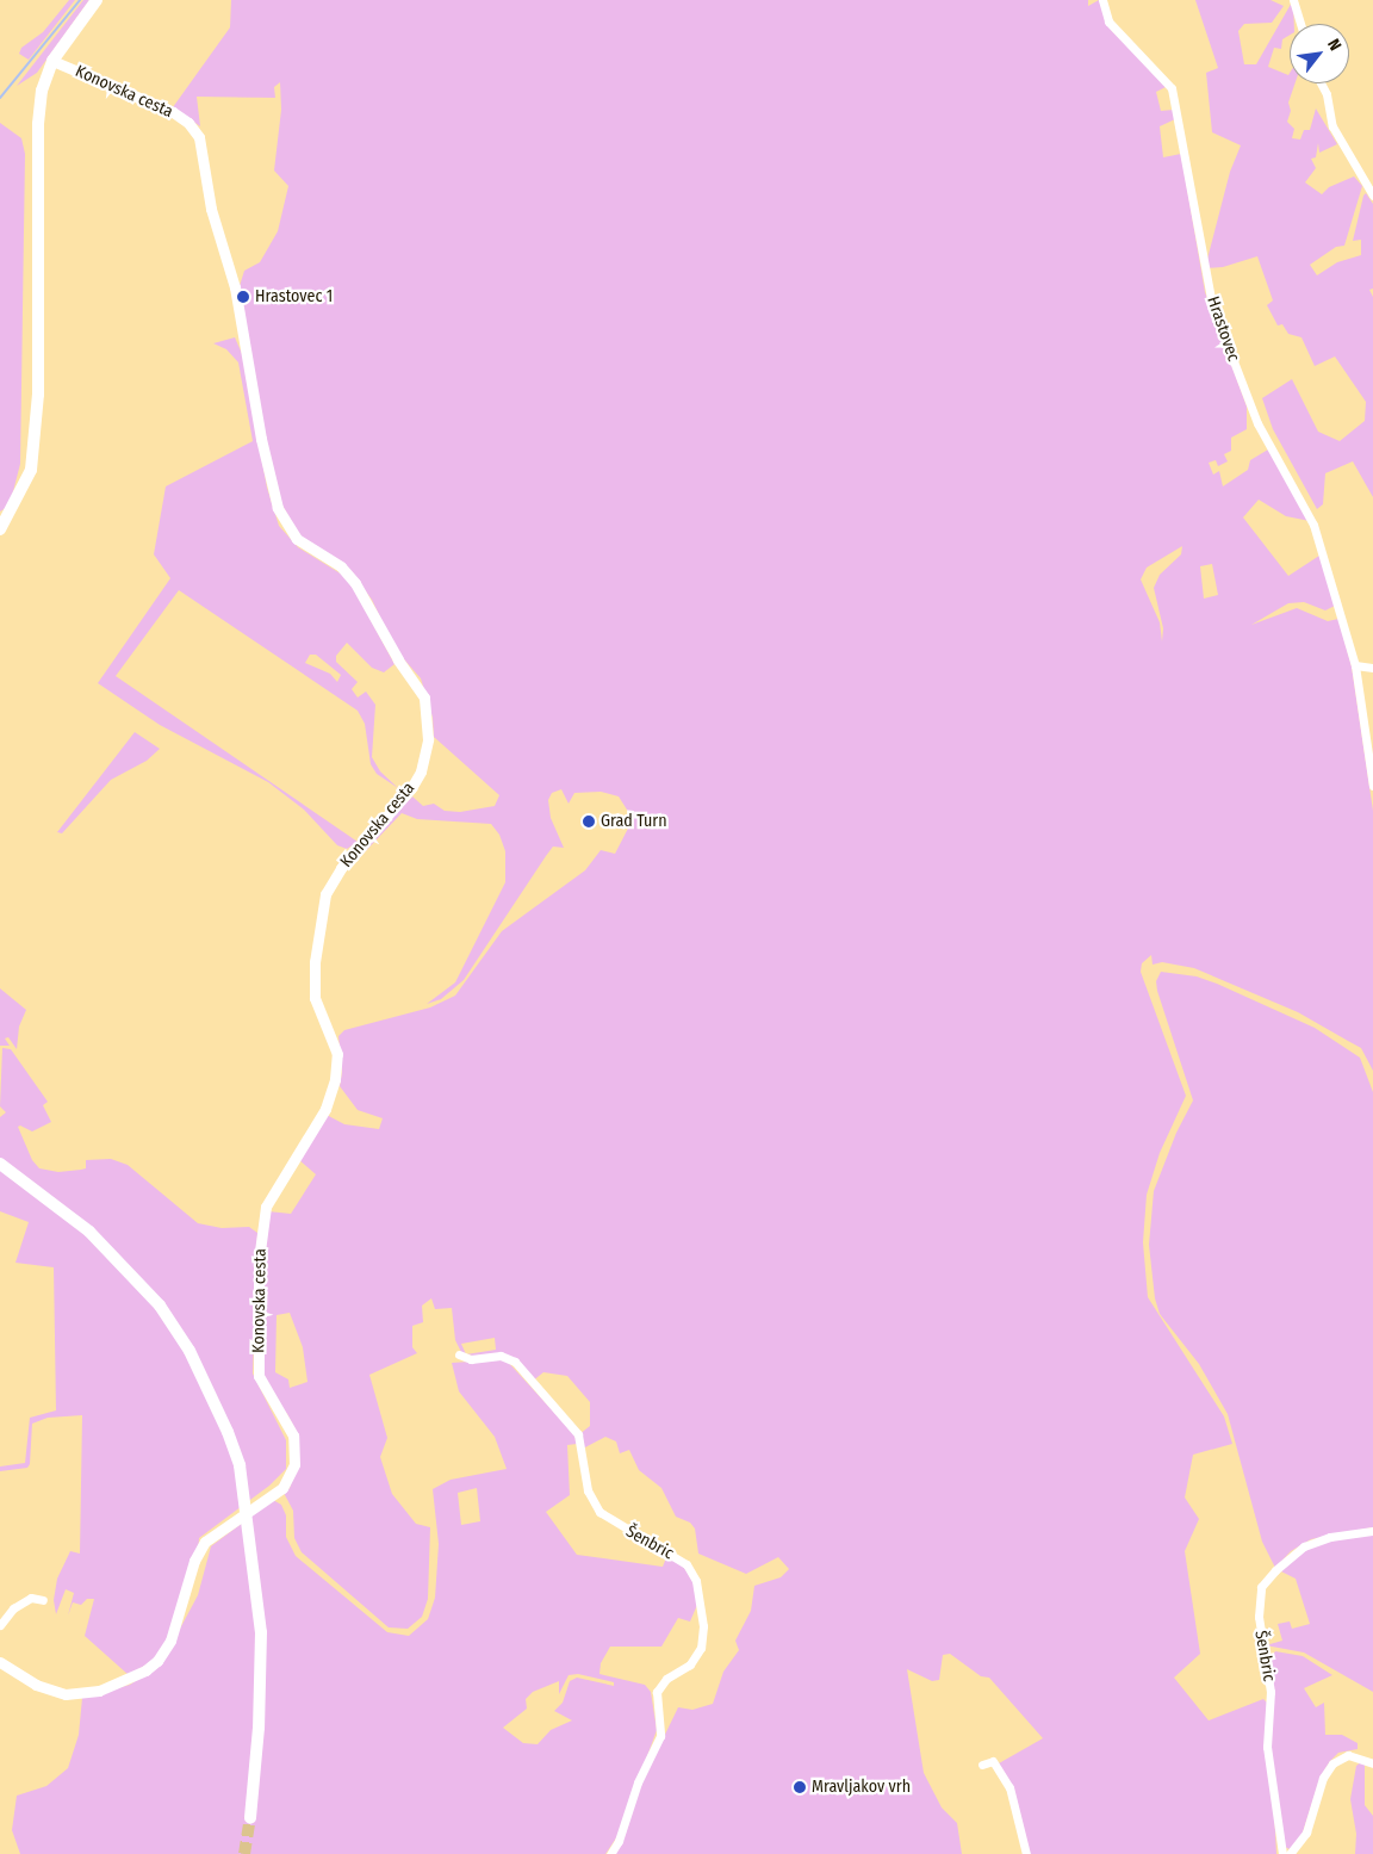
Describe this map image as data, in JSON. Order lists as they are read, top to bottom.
{
  "streets": {
    "street": ["Konovska cesta", "Hrastovec", "Šenbric"]
  },
  "places": ["Hrastovec 1", "Grad Turn", "Mravljakov vrh"],
  "north": "top right"
}
